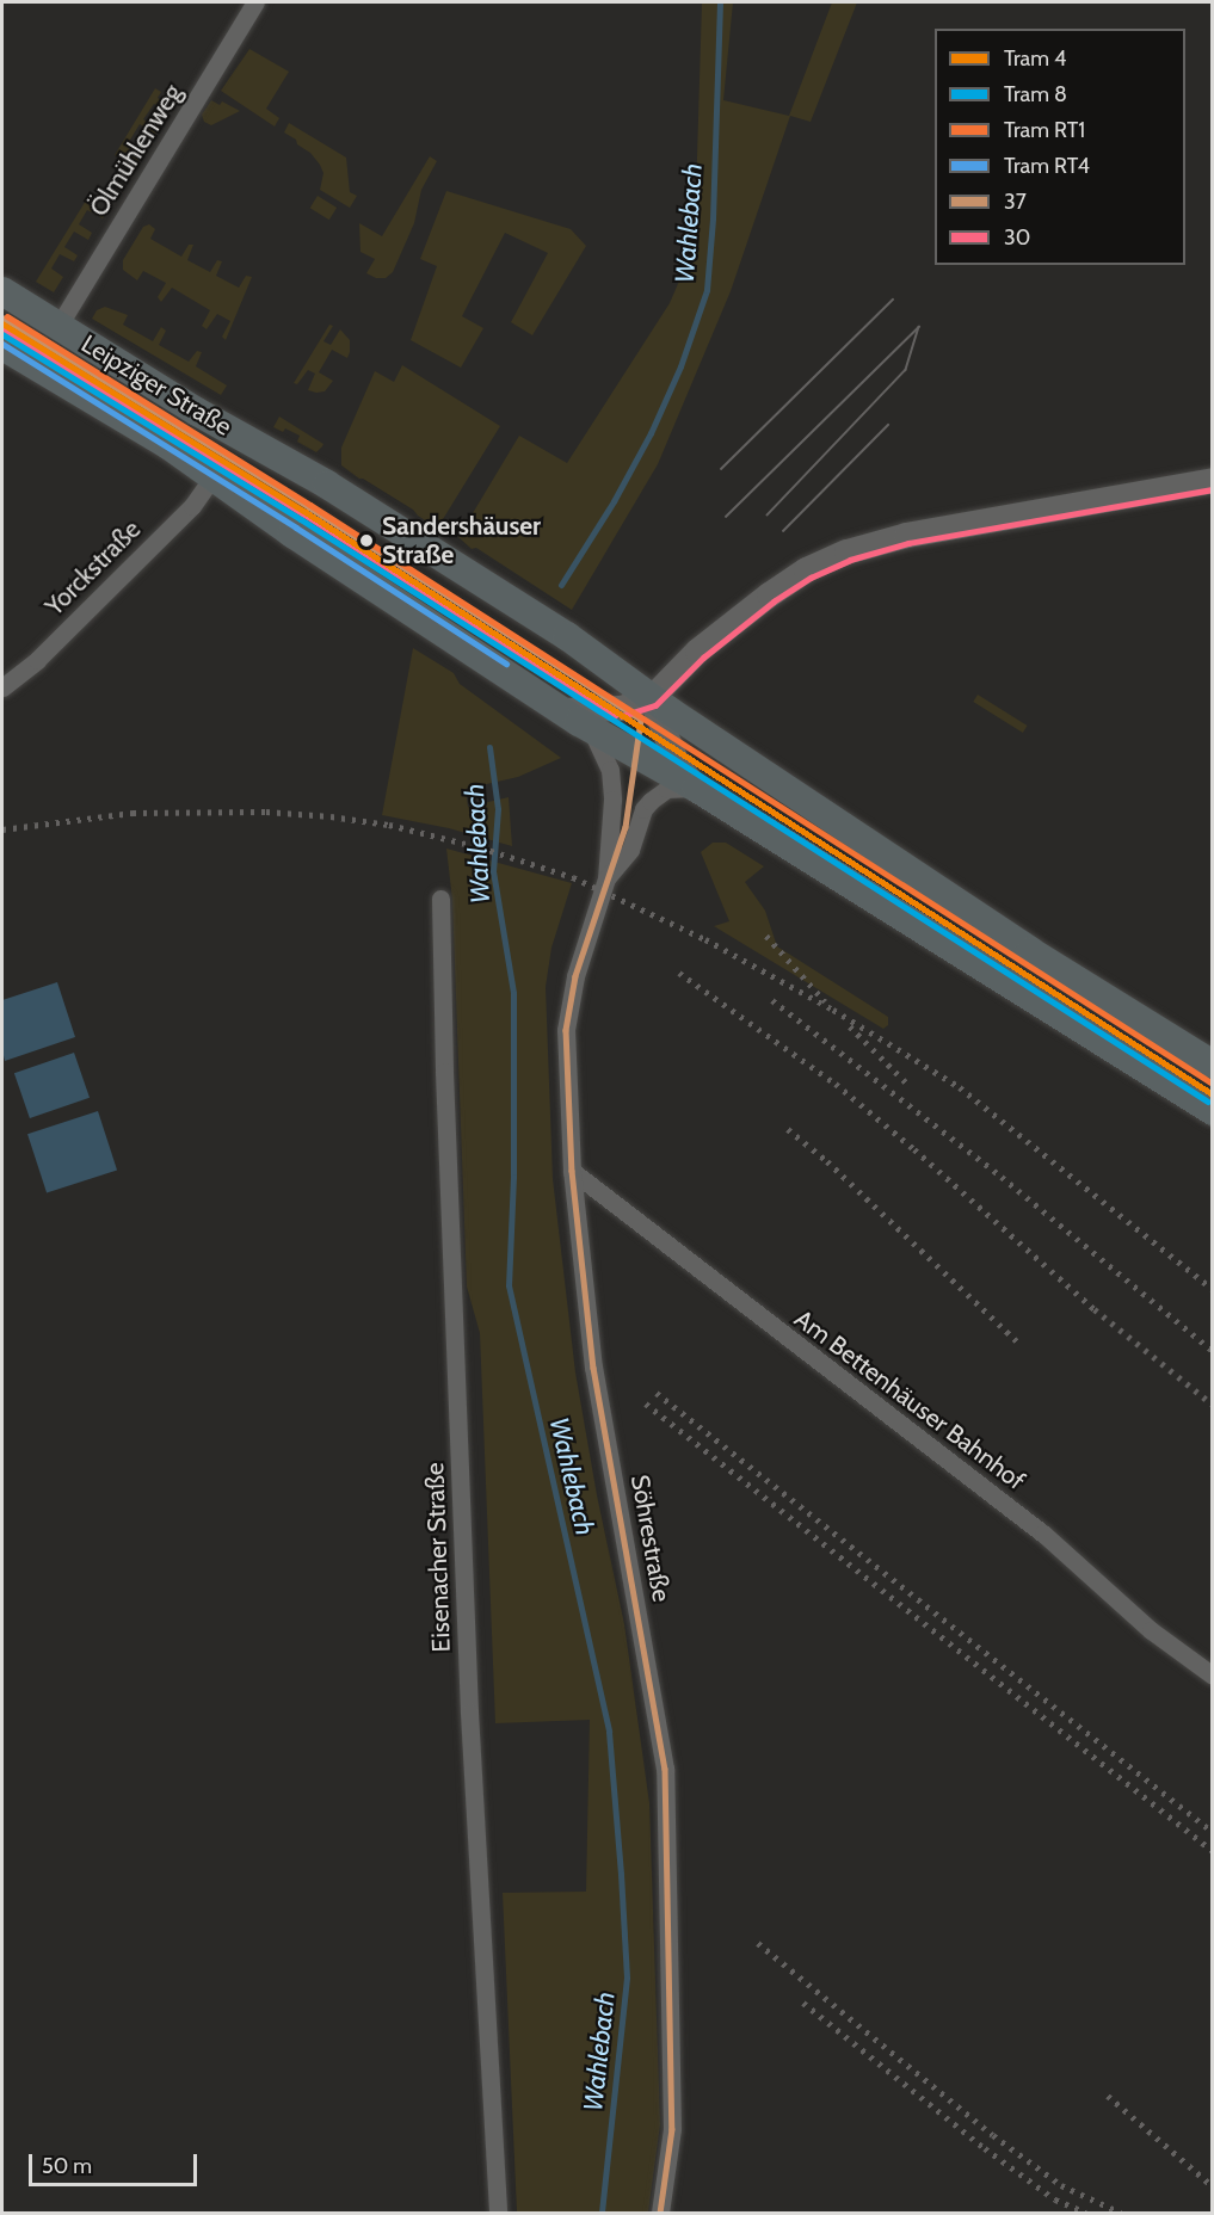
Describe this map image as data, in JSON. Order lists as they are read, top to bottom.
{
  "streets": {
    "main road": ["Leipziger Straße"],
    "street": [
      "Ölmühlenweg",
      "Yorckstraße",
      "Am Bettenhäuser Bahnhof",
      "Söhrestraße",
      "Eisenacher Straße"
    ]
  },
  "crossings": [
    ["Ölmühlenweg", "Leipziger Straße"],
    ["Leipziger Straße", "Yorckstraße"],
    ["Leipziger Straße", "Söhrestraße"],
    ["Am Bettenhäuser Bahnhof", "Söhrestraße"]
  ],
  "water": ["Wahlebach"],
  "places": ["Sandershäuser Straße"],
  "lines": [
    "tram line RT1",
    "transit line 37",
    "tram line 4",
    "transit line 30",
    "tram line 8",
    "tram line RT4"
  ],
  "legend": [
    "Tram 4",
    "Tram 8",
    "Tram RT1",
    "Tram RT4",
    "37",
    "30"
  ],
  "scale_bar": "50 m"
}
